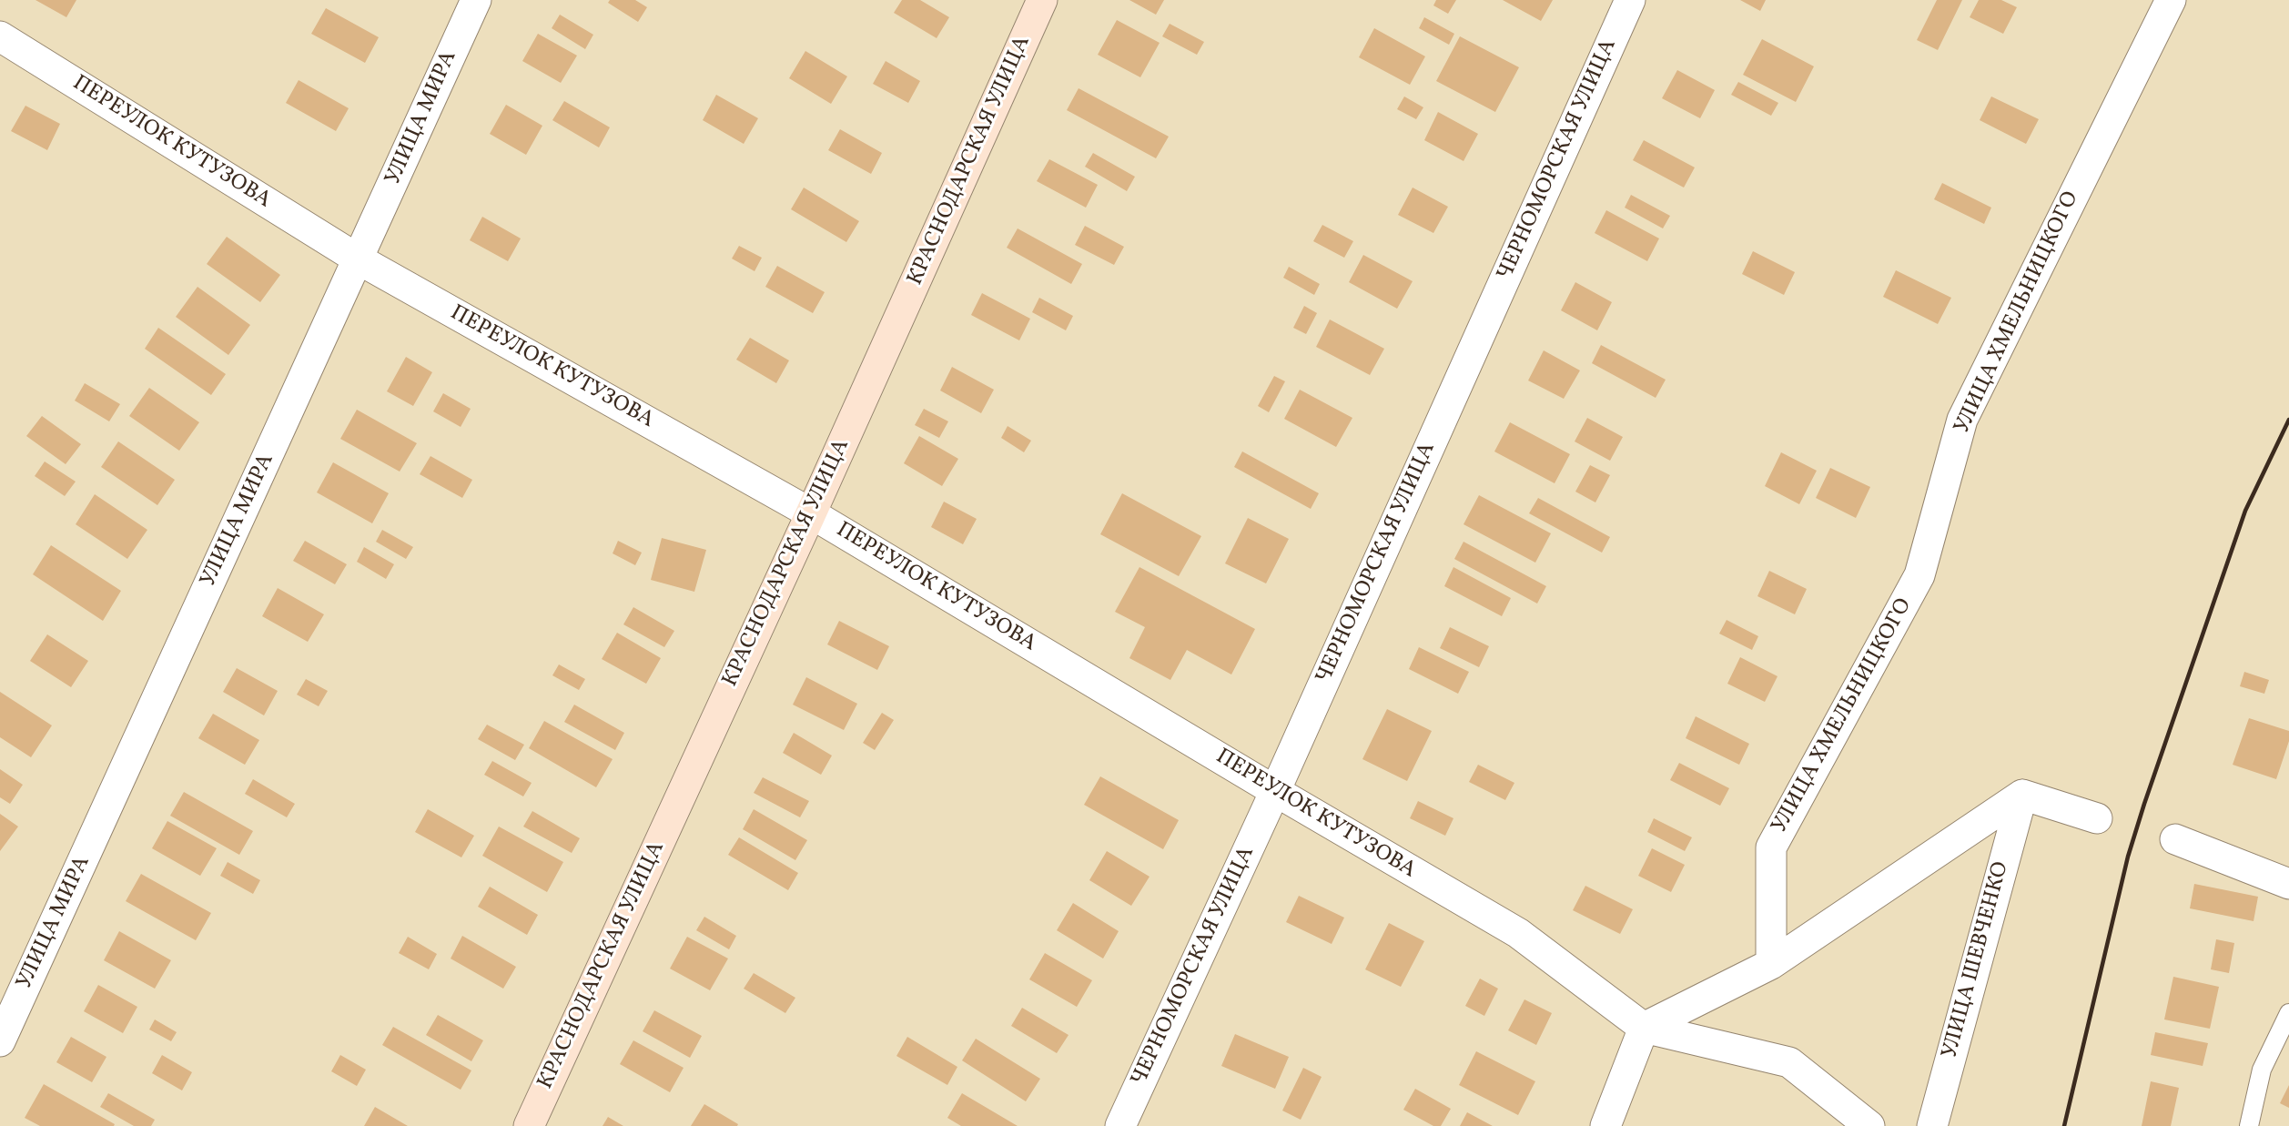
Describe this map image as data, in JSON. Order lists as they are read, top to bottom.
{
  "streets": {
    "street": [
      "УЛИЦА МИРА",
      "ПЕРЕУЛОК КУТУЗОВА",
      "ЧЕРНОМОРСКАЯ УЛИЦА",
      "КРАСНОДАРСКАЯ УЛИЦА",
      "УЛИЦА ХМЕЛЬНИЦКОГО",
      "УЛИЦА ШЕВЧЕНКО"
    ]
  },
  "crossings": [
    ["УЛИЦА МИРА", "ПЕРЕУЛОК КУТУЗОВА"],
    ["ПЕРЕУЛОК КУТУЗОВА", "ЧЕРНОМОРСКАЯ УЛИЦА"],
    ["ПЕРЕУЛОК КУТУЗОВА", "КРАСНОДАРСКАЯ УЛИЦА"]
  ]
}
